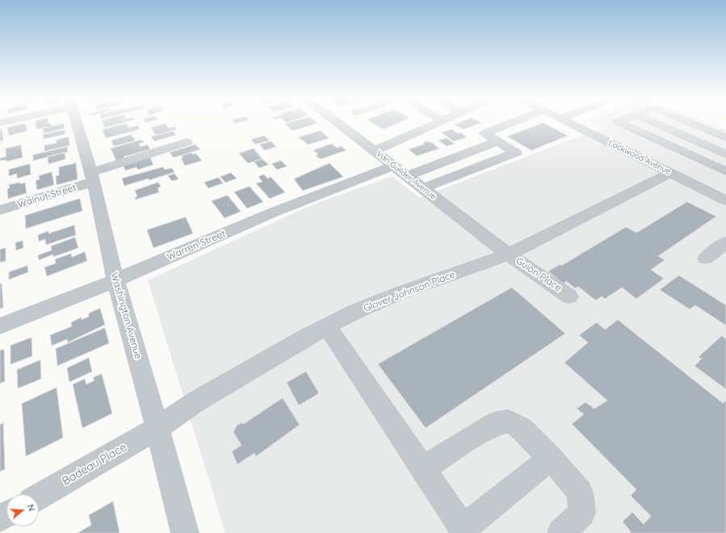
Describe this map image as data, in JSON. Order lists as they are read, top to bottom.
{
  "streets": {
    "street": [
      "Lockwood Avenue",
      "Van Guilder Avenue",
      "Walnut Street",
      "Warren Street",
      "Guion Place",
      "Glover Johnson Place",
      "Washington Avenue",
      "Badeau Place"
    ]
  },
  "crossings": [
    ["Lockwood Avenue", "Glover Johnson Place"],
    ["Van Guilder Avenue", "Warren Street"],
    ["Van Guilder Avenue", "Guion Place"],
    ["Van Guilder Avenue", "Glover Johnson Place"],
    ["Walnut Street", "Washington Avenue"],
    ["Warren Street", "Washington Avenue"],
    ["Guion Place", "Glover Johnson Place"],
    ["Glover Johnson Place", "Washington Avenue"],
    ["Glover Johnson Place", "Badeau Place"],
    ["Washington Avenue", "Badeau Place"]
  ],
  "north": "right"
}
